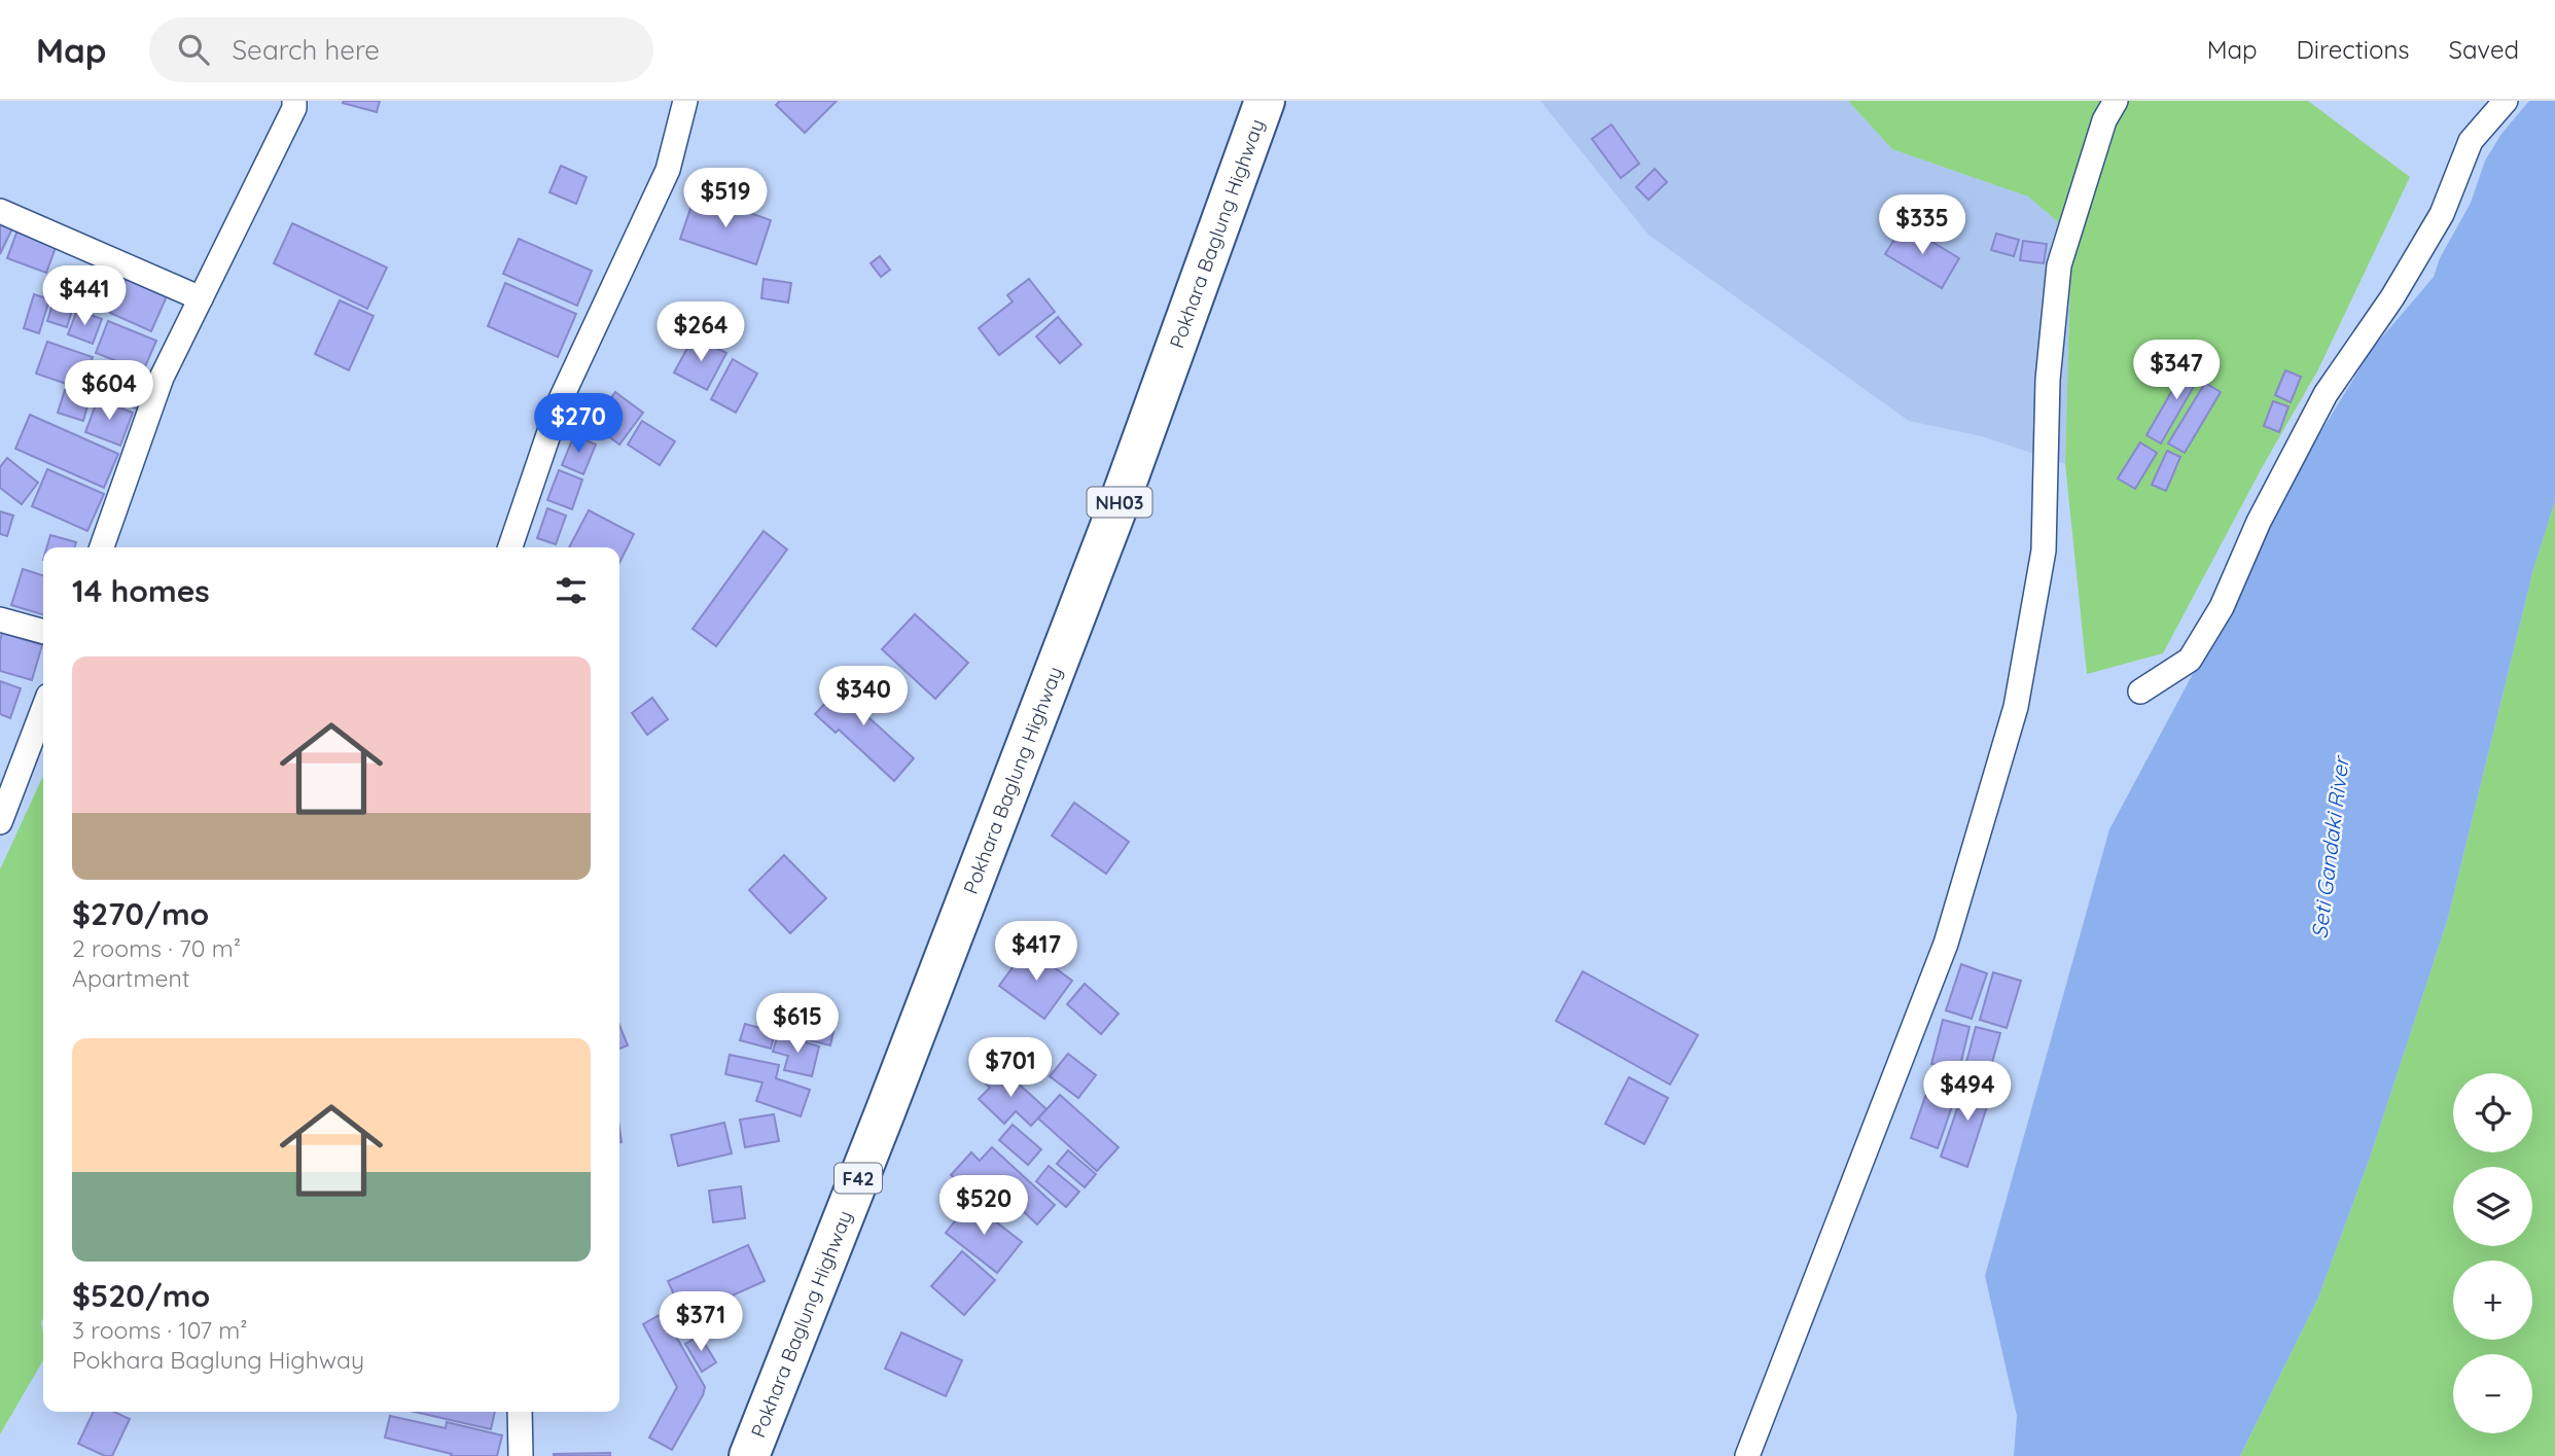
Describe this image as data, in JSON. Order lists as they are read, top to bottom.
{
  "streets": {
    "highway": ["Pokhara Baglung Highway", "NH03", "F42"]
  },
  "water": ["Seti Gandaki River"],
  "page": {
    "header": "Map",
    "search": "Search here",
    "nav": ["Map", "Directions", "Saved"],
    "price": [
      "$519",
      "$335",
      "$441",
      "$264",
      "$347",
      "$604",
      "$270",
      "$340",
      "$417",
      "$615",
      "$701",
      "$494",
      "$520",
      "$371"
    ],
    "heading": "14 homes",
    "list": [
      {
        "name": "$270/mo",
        "note": "2 rooms · 70 m² · Apartment"
      },
      {
        "name": "$520/mo",
        "note": "3 rooms · 107 m² · Pokhara Baglung Highway"
      }
    ],
    "map_buttons": ["+", "−"]
  }
}
